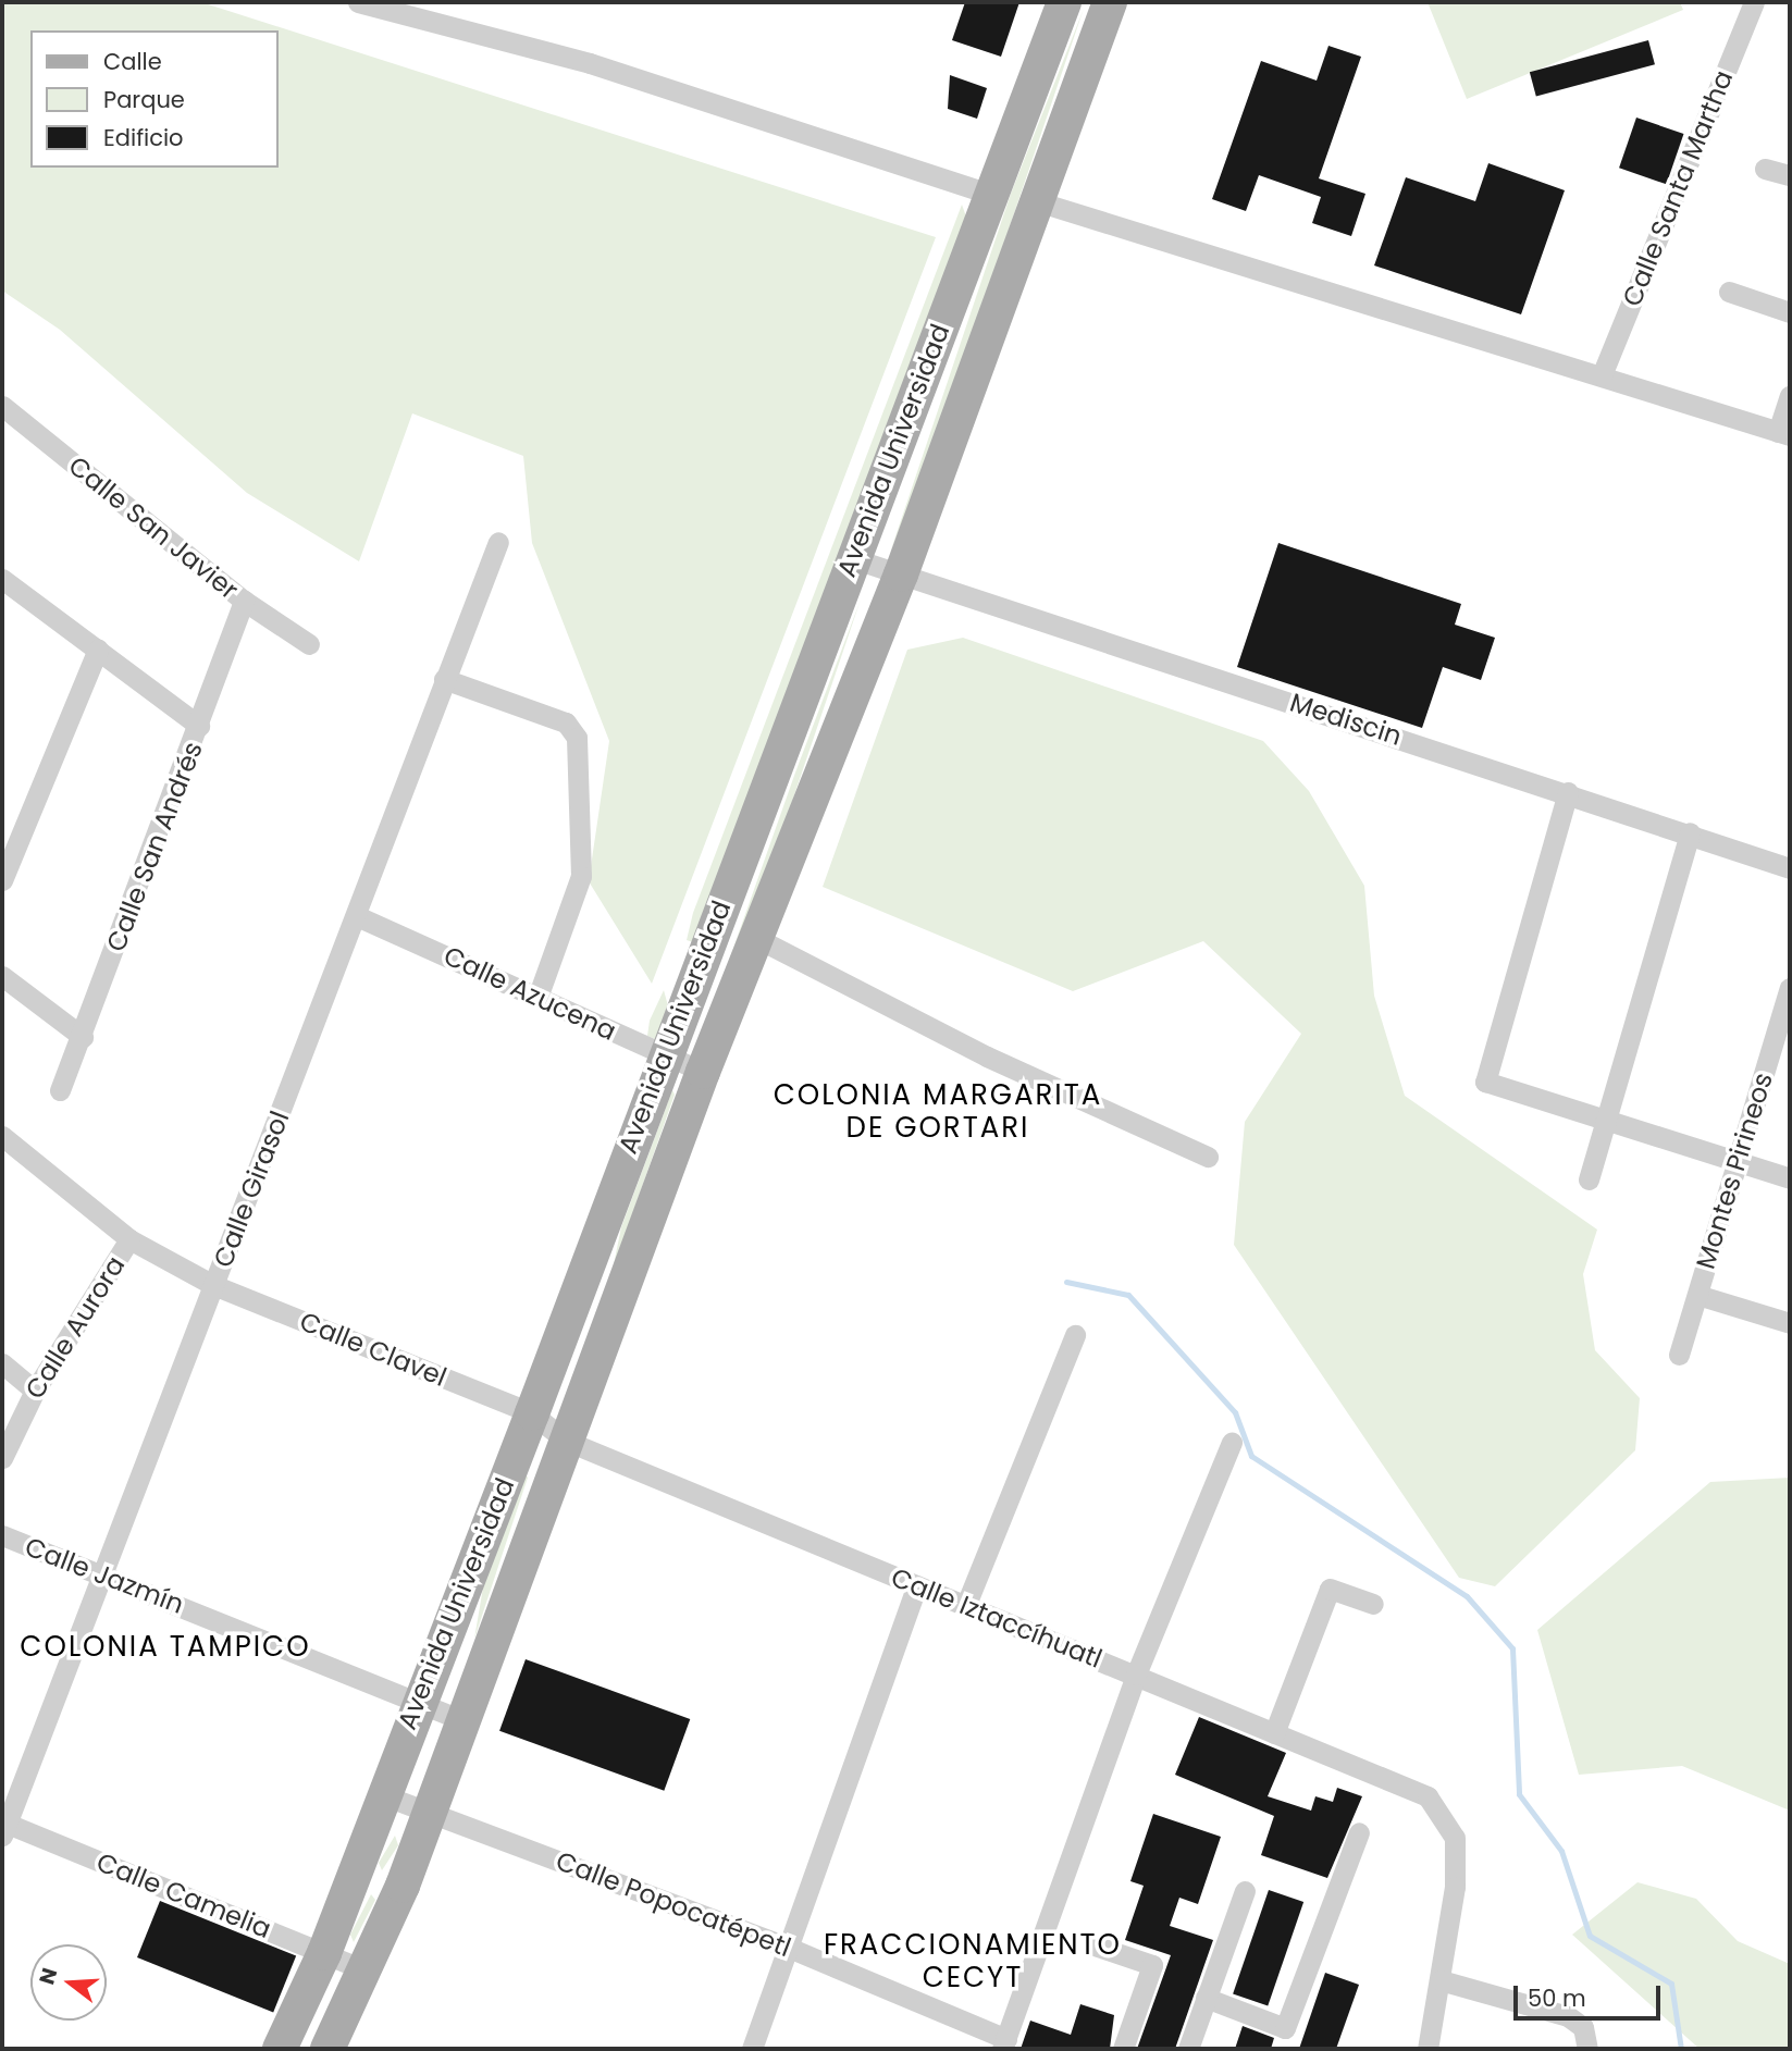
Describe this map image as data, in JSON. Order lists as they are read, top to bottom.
{
  "streets": {
    "main road": ["Avenida Universidad"],
    "street": [
      "Calle Santa Martha",
      "Calle San Javier",
      "Mediscin",
      "Calle San Andrés",
      "Calle Azucena",
      "Montes Pirineos",
      "Calle Girasol",
      "Calle Aurora",
      "Calle Clavel",
      "Calle Jazmín",
      "Calle Iztaccíhuatl",
      "Calle Camelia",
      "Calle Popocatépetl"
    ]
  },
  "crossings": [
    ["Avenida Universidad", "Mediscin"],
    ["Avenida Universidad", "Calle Azucena"],
    ["Avenida Universidad", "Calle Clavel"],
    ["Avenida Universidad", "Calle Jazmín"],
    ["Avenida Universidad", "Calle Iztaccíhuatl"],
    ["Avenida Universidad", "Calle Camelia"],
    ["Avenida Universidad", "Calle Popocatépetl"],
    ["Calle San Javier", "Calle San Andrés"],
    ["Calle Azucena", "Calle Girasol"],
    ["Calle Girasol", "Calle Clavel"],
    ["Calle Girasol", "Calle Jazmín"],
    ["Calle Girasol", "Calle Camelia"],
    ["Calle Aurora", "Calle Clavel"],
    ["Calle Clavel", "Calle Iztaccíhuatl"]
  ],
  "districts": ["COLONIA MARGARITA DE GORTARI", "COLONIA TAMPICO", "FRACCIONAMIENTO CECYT"],
  "legend": ["Calle", "Parque", "Edificio"],
  "scale_bar": "50 m",
  "north": "left"
}
